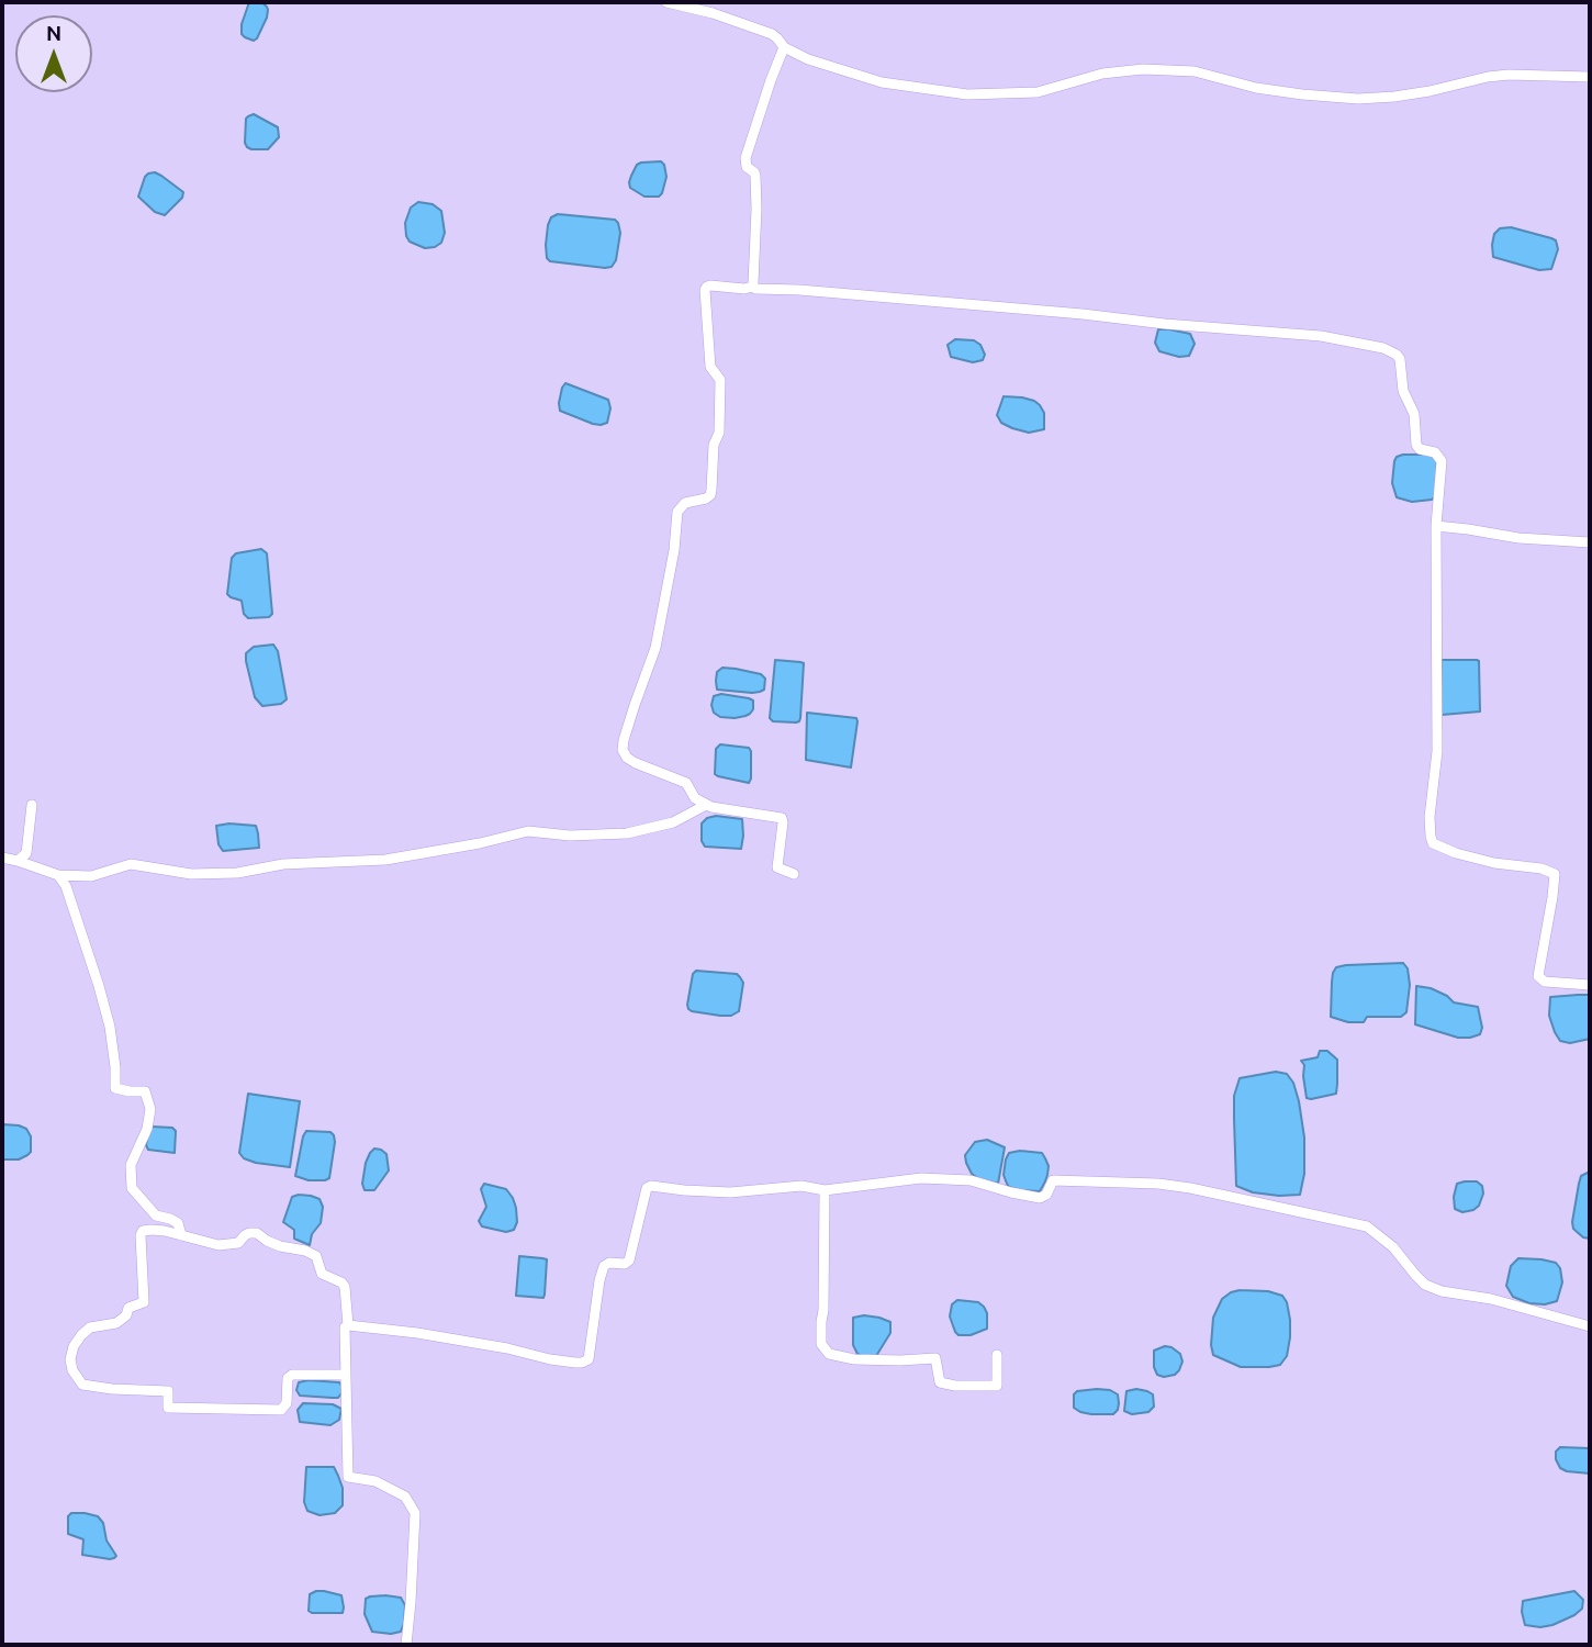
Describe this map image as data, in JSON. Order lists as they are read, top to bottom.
{
  "north": "top"
}
